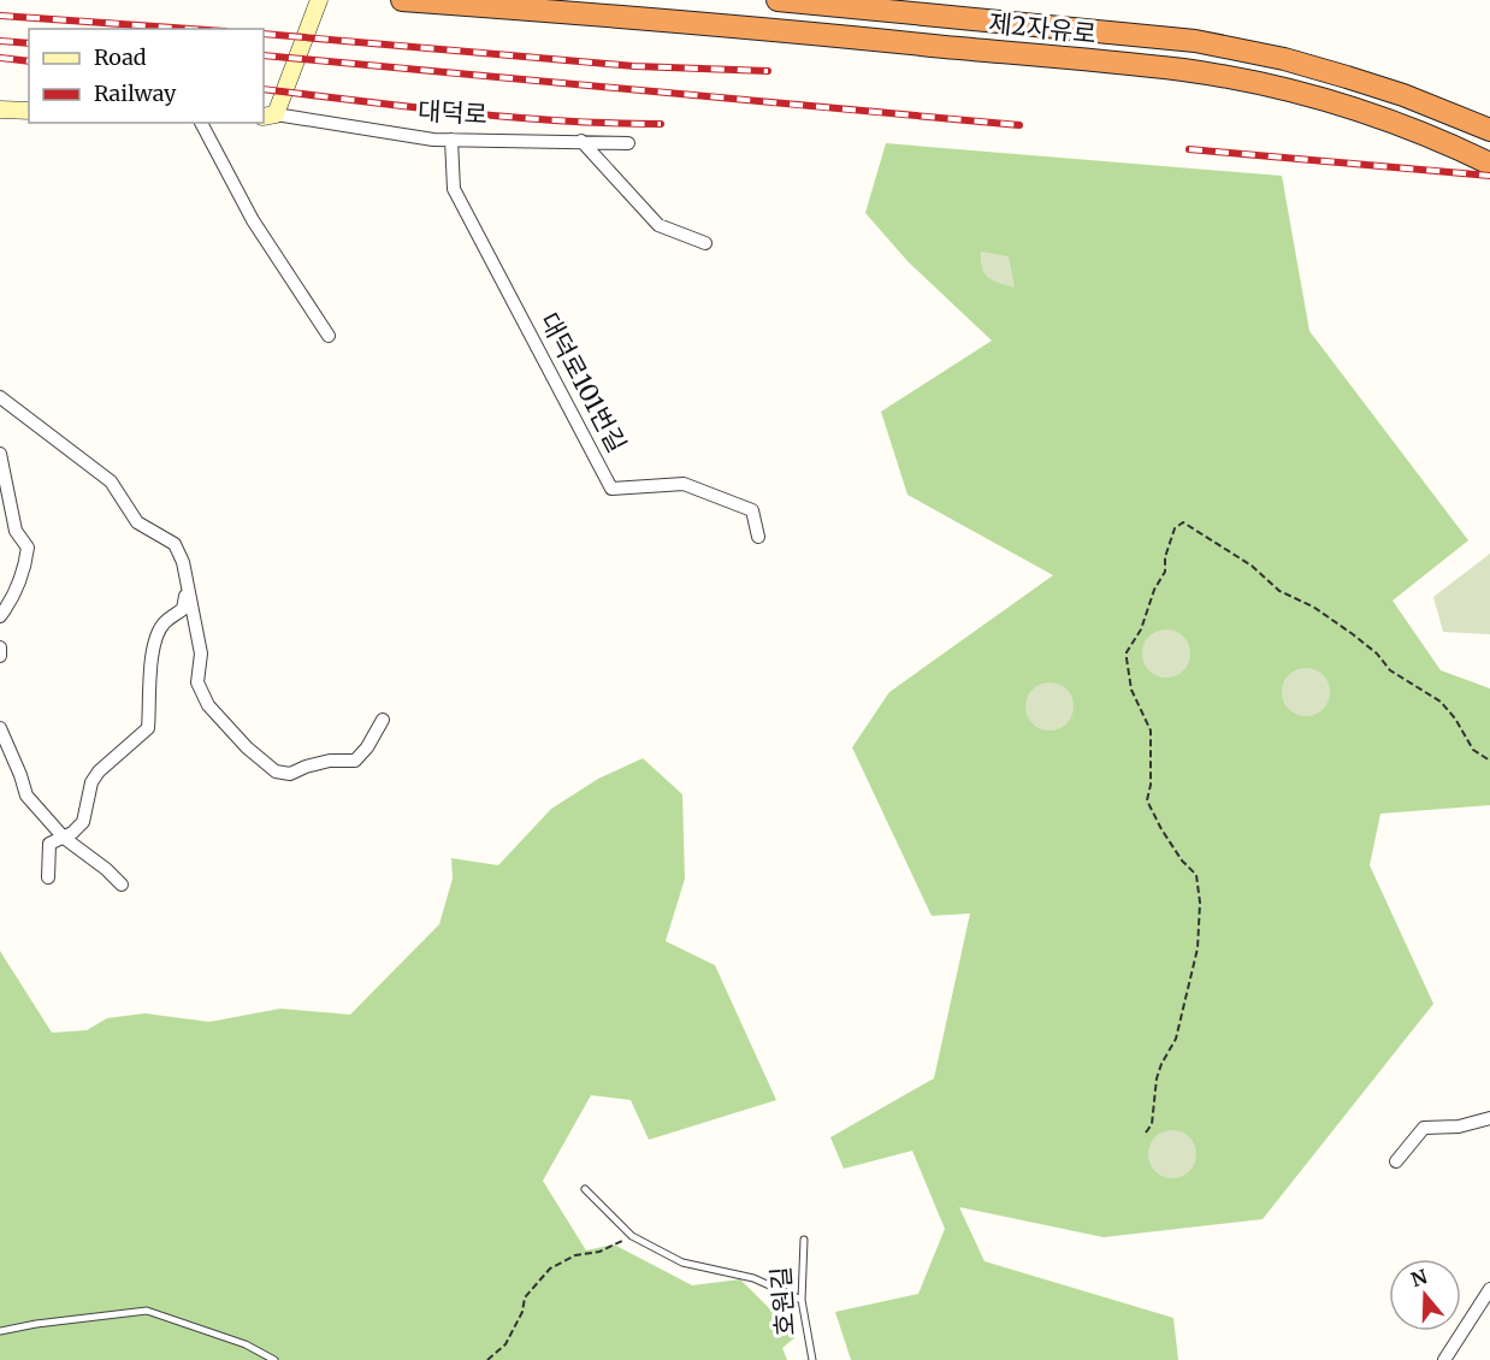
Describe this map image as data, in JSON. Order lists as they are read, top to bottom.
{
  "streets": {
    "highway": ["제2자유로"],
    "street": ["대덕로", "대덕로101번길"],
    "lane": ["호원길"]
  },
  "crossings": [
    ["대덕로", "대덕로101번길"]
  ],
  "legend": ["Road", "Railway"],
  "north": "top"
}
